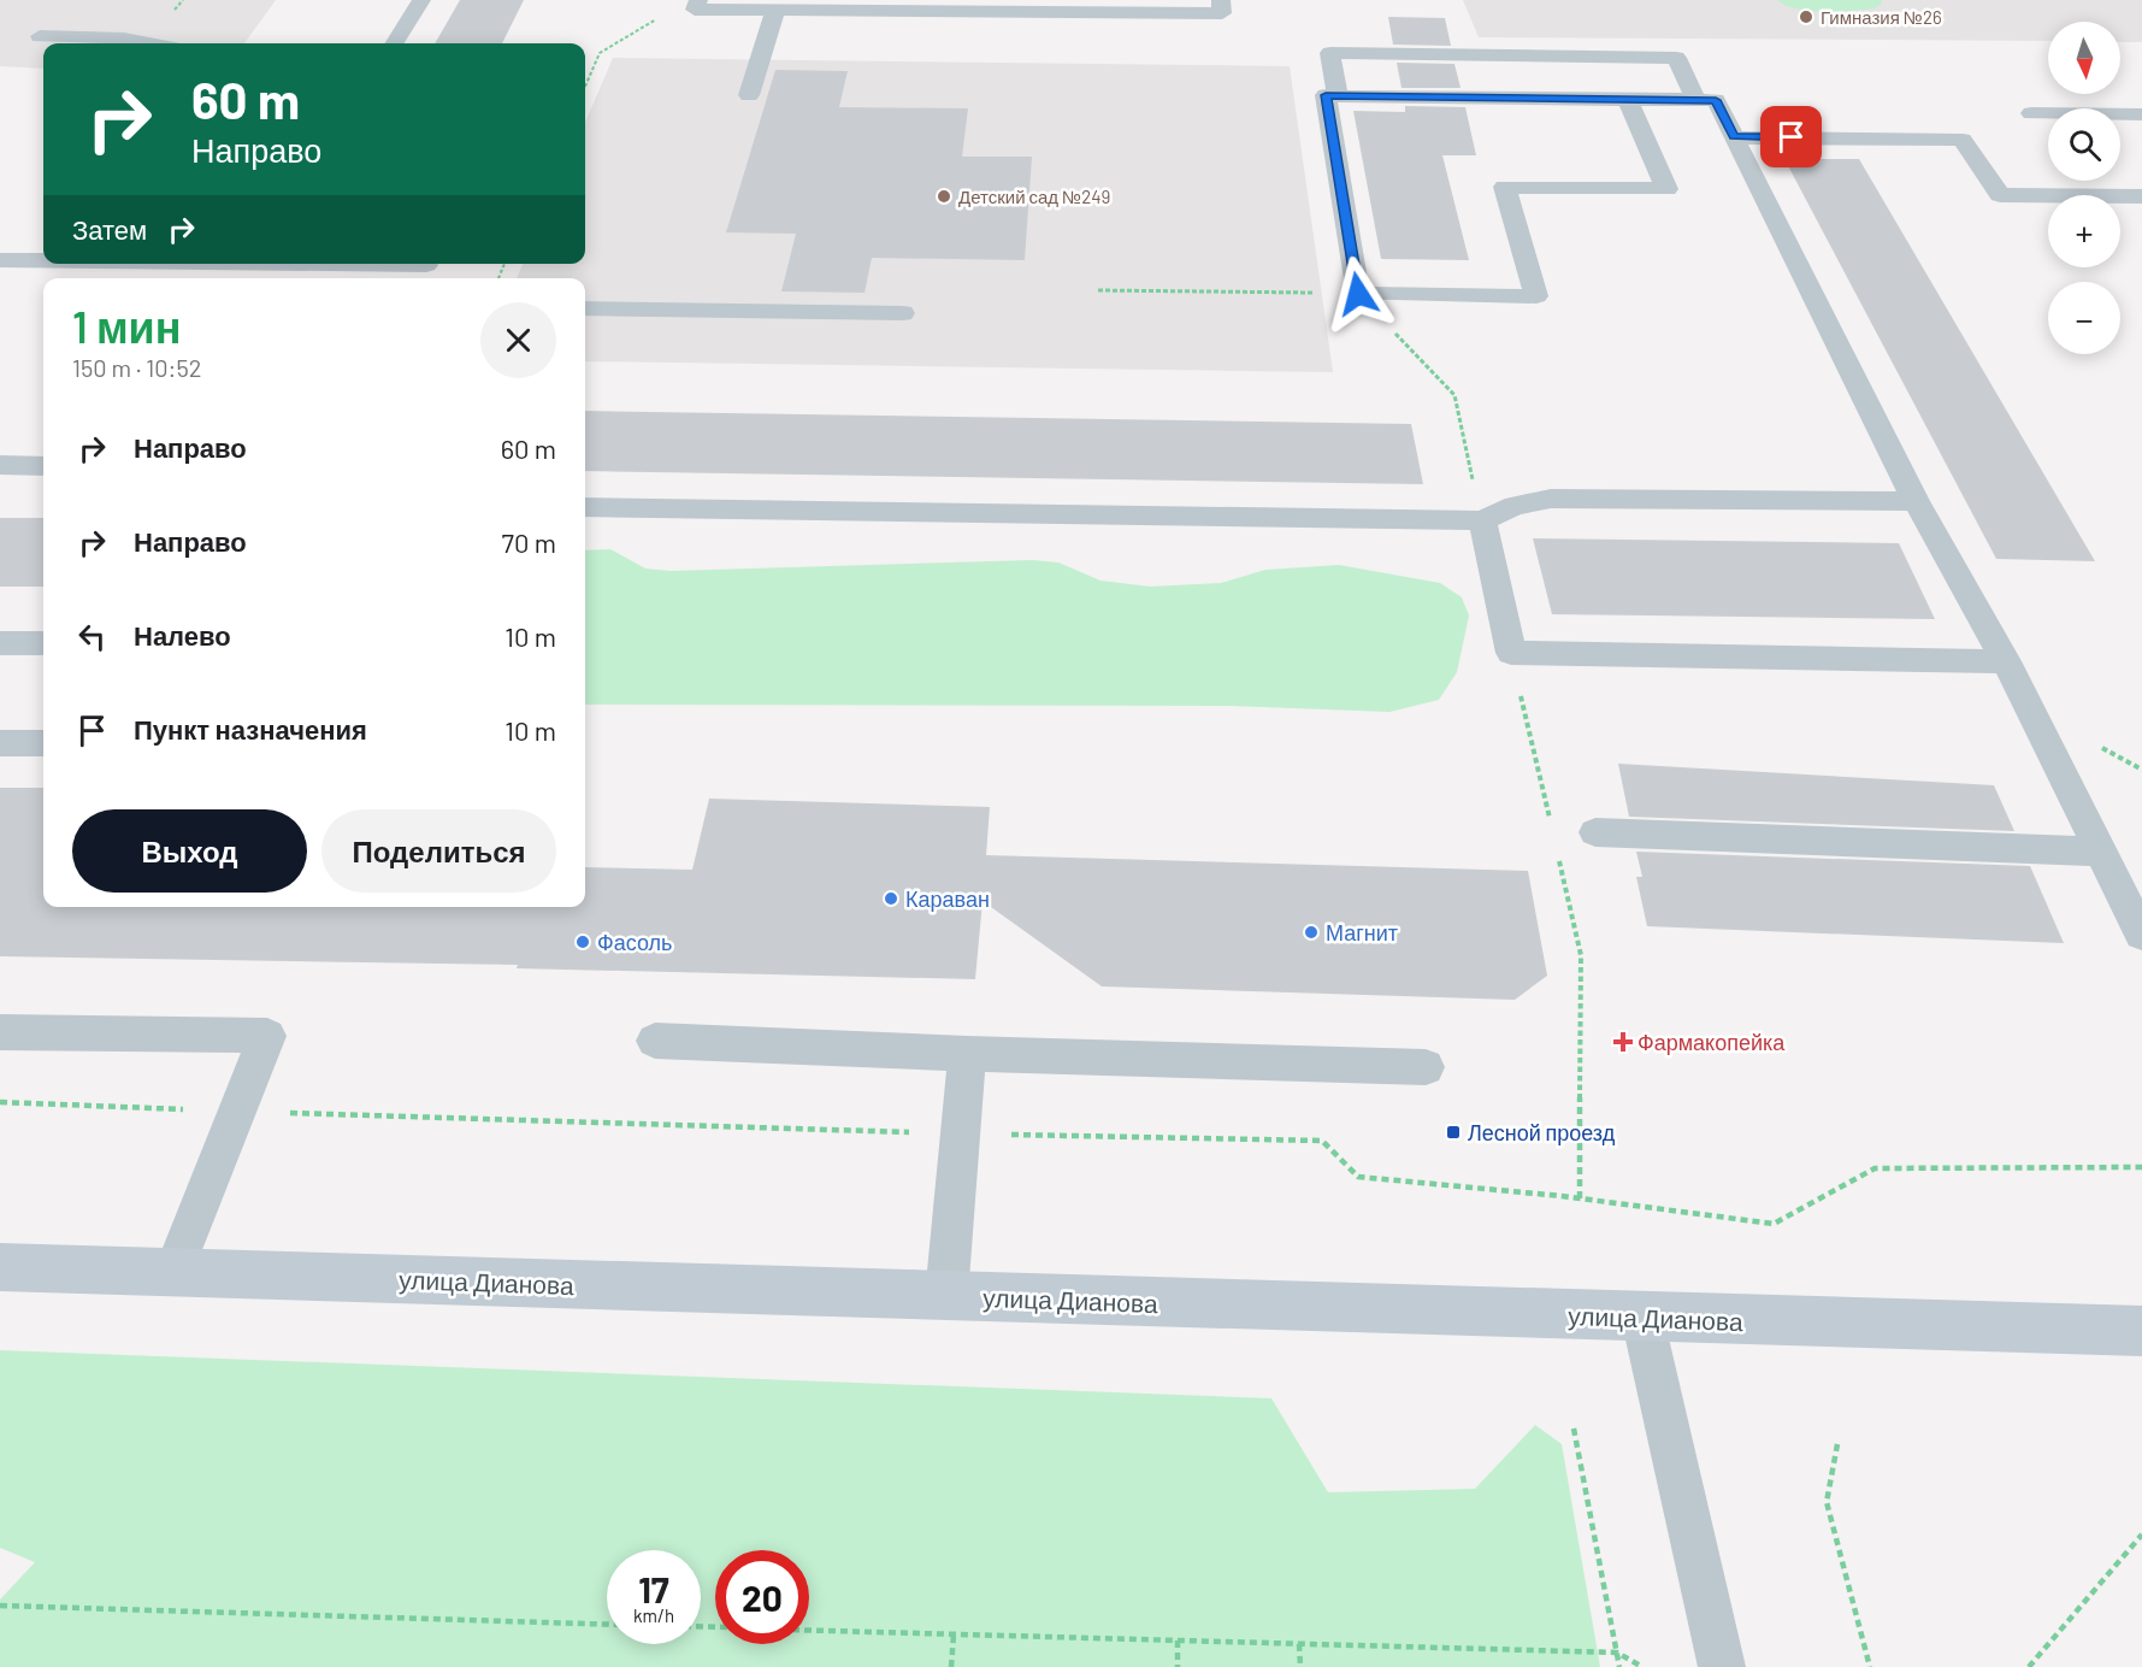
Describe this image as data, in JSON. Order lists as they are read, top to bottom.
{
  "streets": {
    "main road": ["улица Дианова"]
  },
  "places": {
    "other": [
      "Гимназия №26",
      "Детский сад №249",
      "Караван",
      "Магнит",
      "Фасоль"
    ],
    "health": ["Фармакопейка"],
    "transit": ["Лесной проезд"]
  },
  "north": "bottom",
  "page": {
    "map_buttons": ["+", "−"],
    "turn": ["60 m", "Направо"],
    "then": "Затем",
    "heading": ["1 мин", "150 m · 10:52"],
    "list": [
      {
        "name": "Направо",
        "value": "60 m"
      },
      {
        "name": "Направо",
        "value": "70 m"
      },
      {
        "name": "Налево",
        "value": "10 m"
      },
      {
        "name": "Пункт назначения",
        "value": "10 m"
      }
    ],
    "buttons": ["Выход", "Поделиться"],
    "speed": "17 km/h",
    "limit": "20"
  }
}
